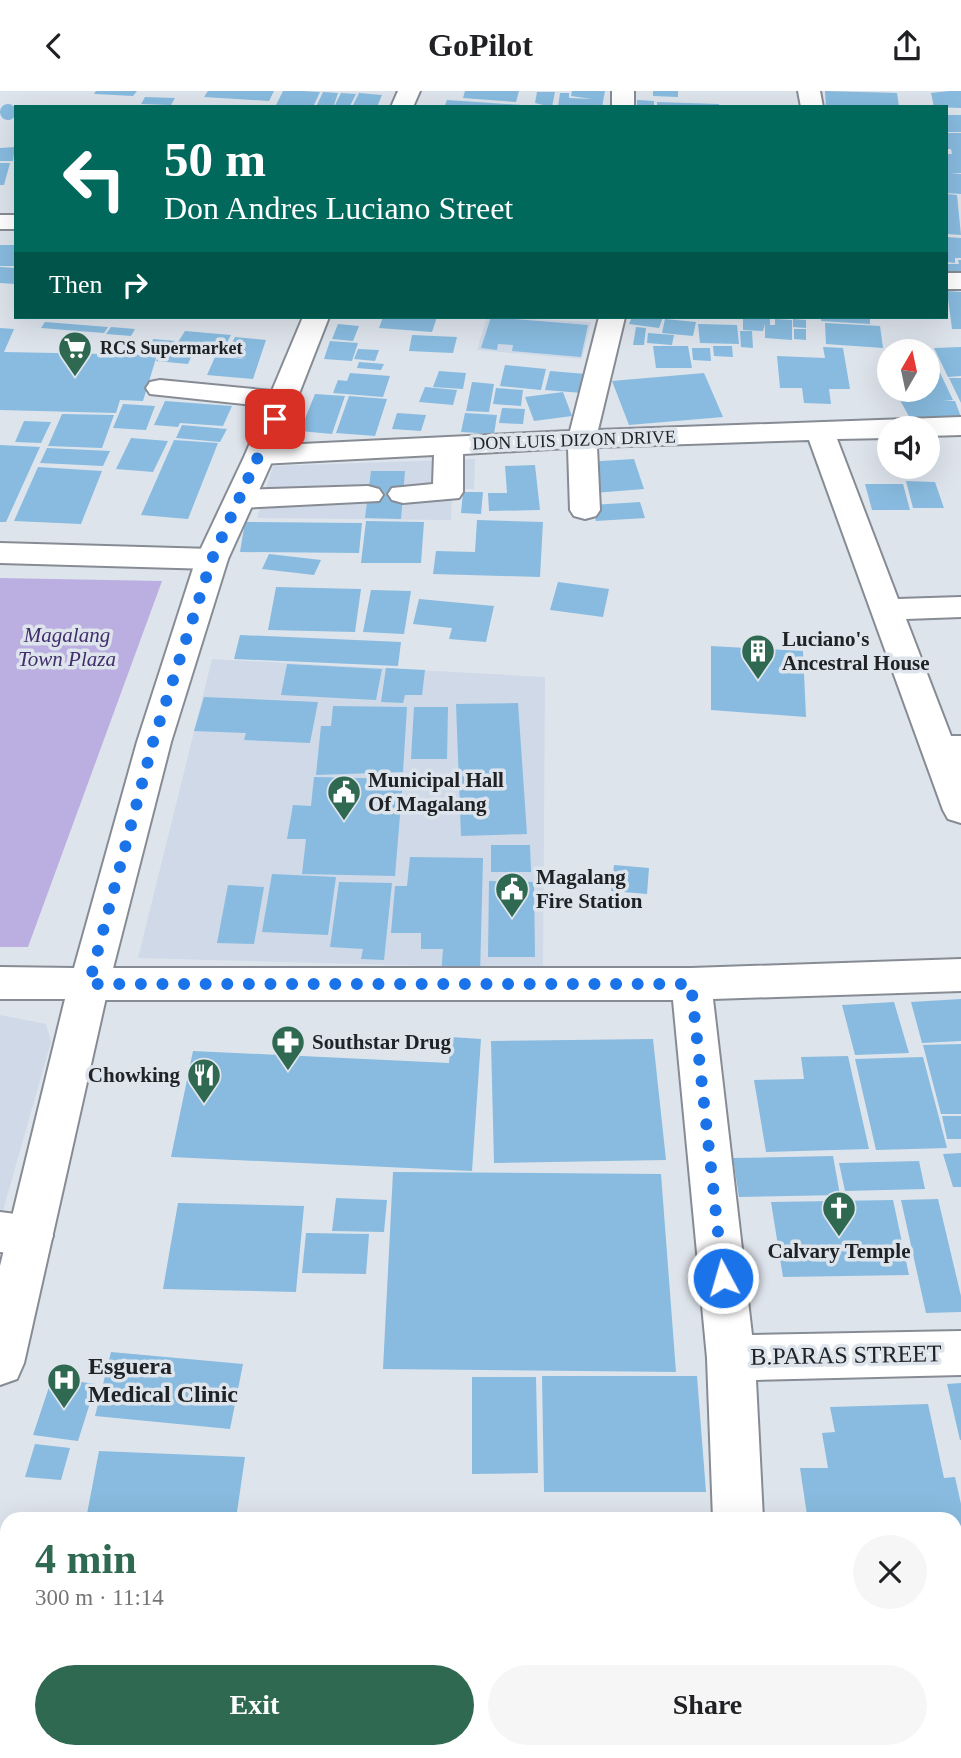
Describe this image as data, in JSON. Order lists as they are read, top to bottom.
{
  "streets": {
    "street": ["DON LUIS DIZON DRIVE", "B.PARAS STREET"]
  },
  "parks": ["Magalang Town Plaza"],
  "places": {
    "supermarket": ["RCS Supermarket"],
    "building": ["Luciano's Ancestral House"],
    "public building": ["Municipal Hall Of Magalang", "Magalang Fire Station"],
    "pharmacy": ["Southstar Drug"],
    "restaurant": ["Chowking"],
    "church": ["Calvary Temple"],
    "hospital": ["Esguera Medical Clinic"]
  },
  "north": "top",
  "page": {
    "header": "GoPilot",
    "turn": ["50 m", "Don Andres Luciano Street"],
    "then": "Then",
    "heading": ["4 min", "300 m · 11:14"],
    "buttons": ["Exit", "Share"]
  }
}
